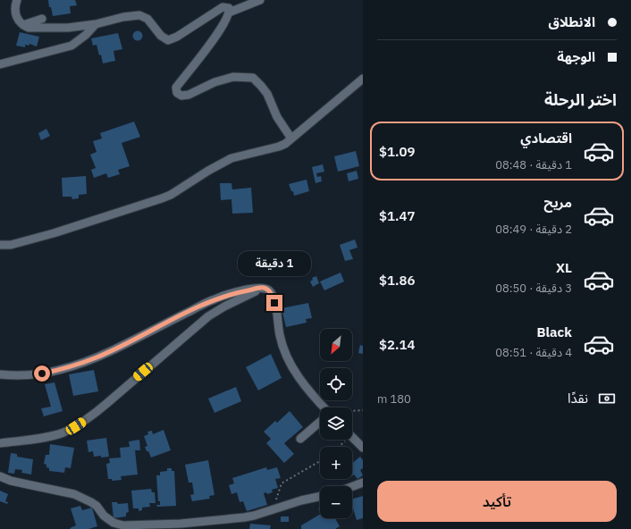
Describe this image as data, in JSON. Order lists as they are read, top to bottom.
{
  "north": "bottom left",
  "page": {
    "banner": ["الانطلاق", "الوجهة"],
    "heading": "اختر الرحلة",
    "list": [
      {
        "name": "اقتصادي",
        "note": "1 دقيقة · 08:48",
        "value": "$1.09"
      },
      {
        "name": "مريح",
        "note": "2 دقيقة · 08:49",
        "value": "$1.47"
      },
      {
        "name": "XL",
        "note": "3 دقيقة · 08:50",
        "value": "$1.86"
      },
      {
        "name": "Black",
        "note": "4 دقيقة · 08:51",
        "value": "$2.14"
      }
    ],
    "bubble": "1 دقيقة",
    "map_buttons": ["+", "−"],
    "pay": ["نقدًا", "180 m"],
    "buttons": "تأكيد"
  }
}
